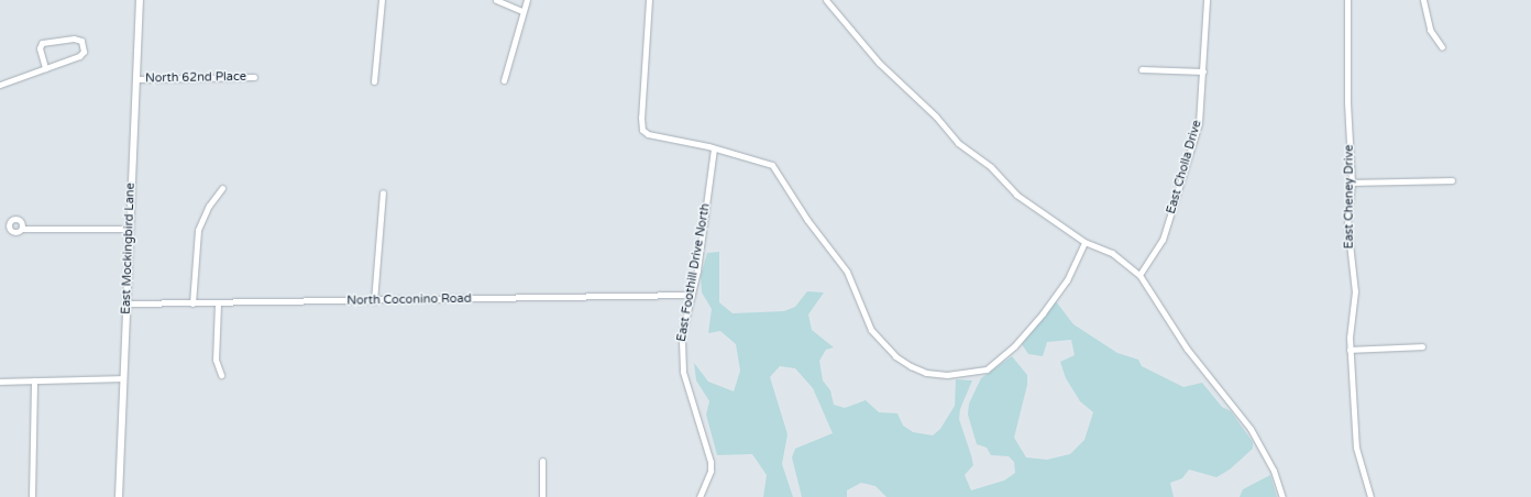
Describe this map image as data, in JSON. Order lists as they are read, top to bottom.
{
  "streets": {
    "street": [
      "North 62nd Place",
      "East Cholla Drive",
      "East Cheney Drive",
      "East Mockingbird Lane",
      "East Foothill Drive North",
      "North Coconino Road"
    ]
  },
  "crossings": [
    ["North 62nd Place", "East Mockingbird Lane"],
    ["East Mockingbird Lane", "North Coconino Road"],
    ["East Foothill Drive North", "North Coconino Road"]
  ]
}
